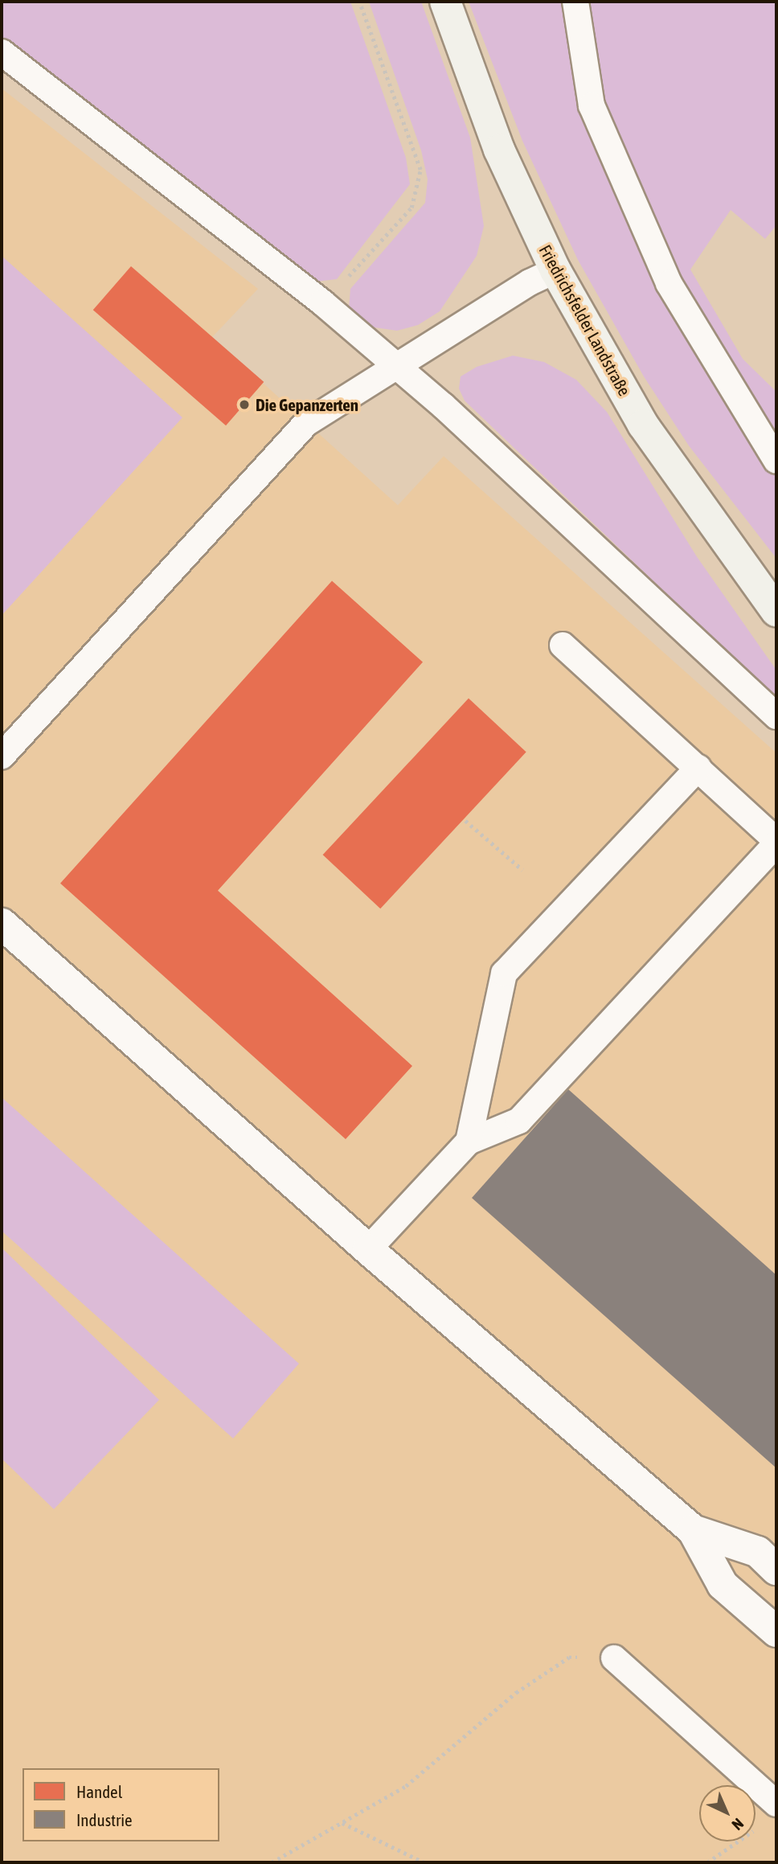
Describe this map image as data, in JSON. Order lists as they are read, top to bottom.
{
  "streets": {
    "main road": ["Friedrichsfelder Landstraße"]
  },
  "places": ["Die Gepanzerten"],
  "legend": ["Handel", "Industrie"],
  "north": "bottom right"
}
